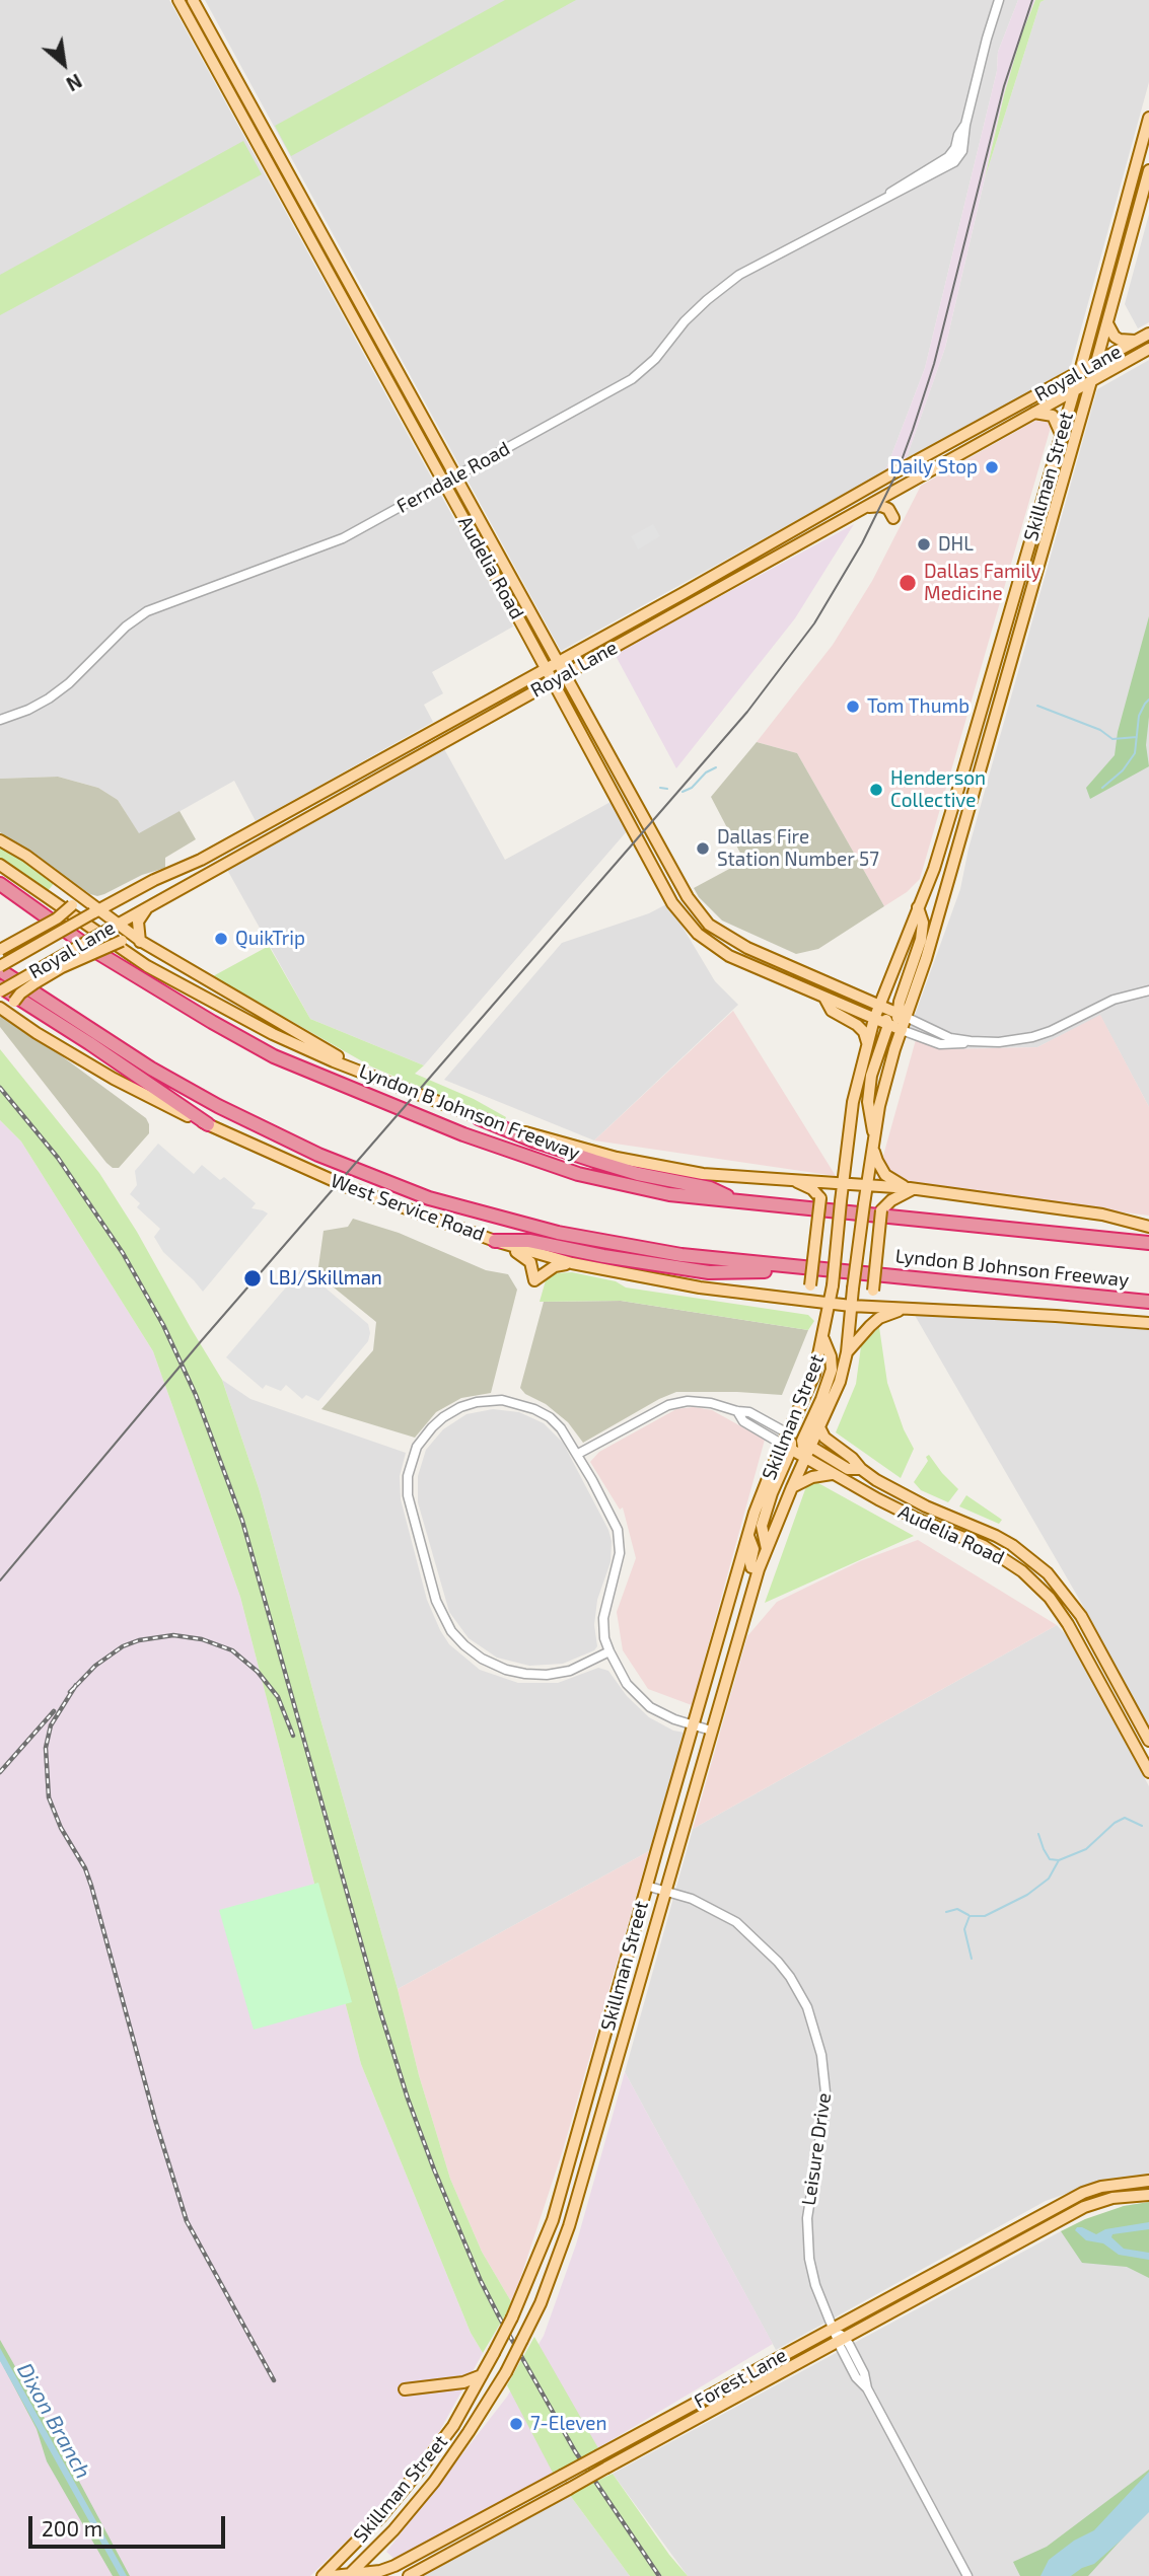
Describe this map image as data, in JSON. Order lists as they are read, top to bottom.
{
  "streets": {
    "highway": ["Lyndon B Johnson Freeway"],
    "main road": [
      "Royal Lane",
      "Skillman Street",
      "Audelia Road",
      "West Service Road",
      "Forest Lane"
    ],
    "street": ["Ferndale Road", "Leisure Drive"]
  },
  "crossings": [
    ["Royal Lane", "Skillman Street"],
    ["Royal Lane", "Audelia Road"],
    ["Royal Lane", "Lyndon B Johnson Freeway"],
    ["Skillman Street", "Audelia Road"],
    ["Skillman Street", "West Service Road"],
    ["Skillman Street", "Leisure Drive"],
    ["Skillman Street", "Forest Lane"],
    ["Ferndale Road", "Audelia Road"],
    ["Leisure Drive", "Forest Lane"]
  ],
  "water": ["Dixon Branch"],
  "places": [
    "Daily Stop",
    "DHL",
    "Dallas Family Medicine",
    "Tom Thumb",
    "Henderson Collective",
    "Dallas Fire Station Number 57",
    "QuikTrip",
    "LBJ/Skillman",
    "7-Eleven"
  ],
  "scale_bar": "200 m",
  "north": "bottom right"
}
